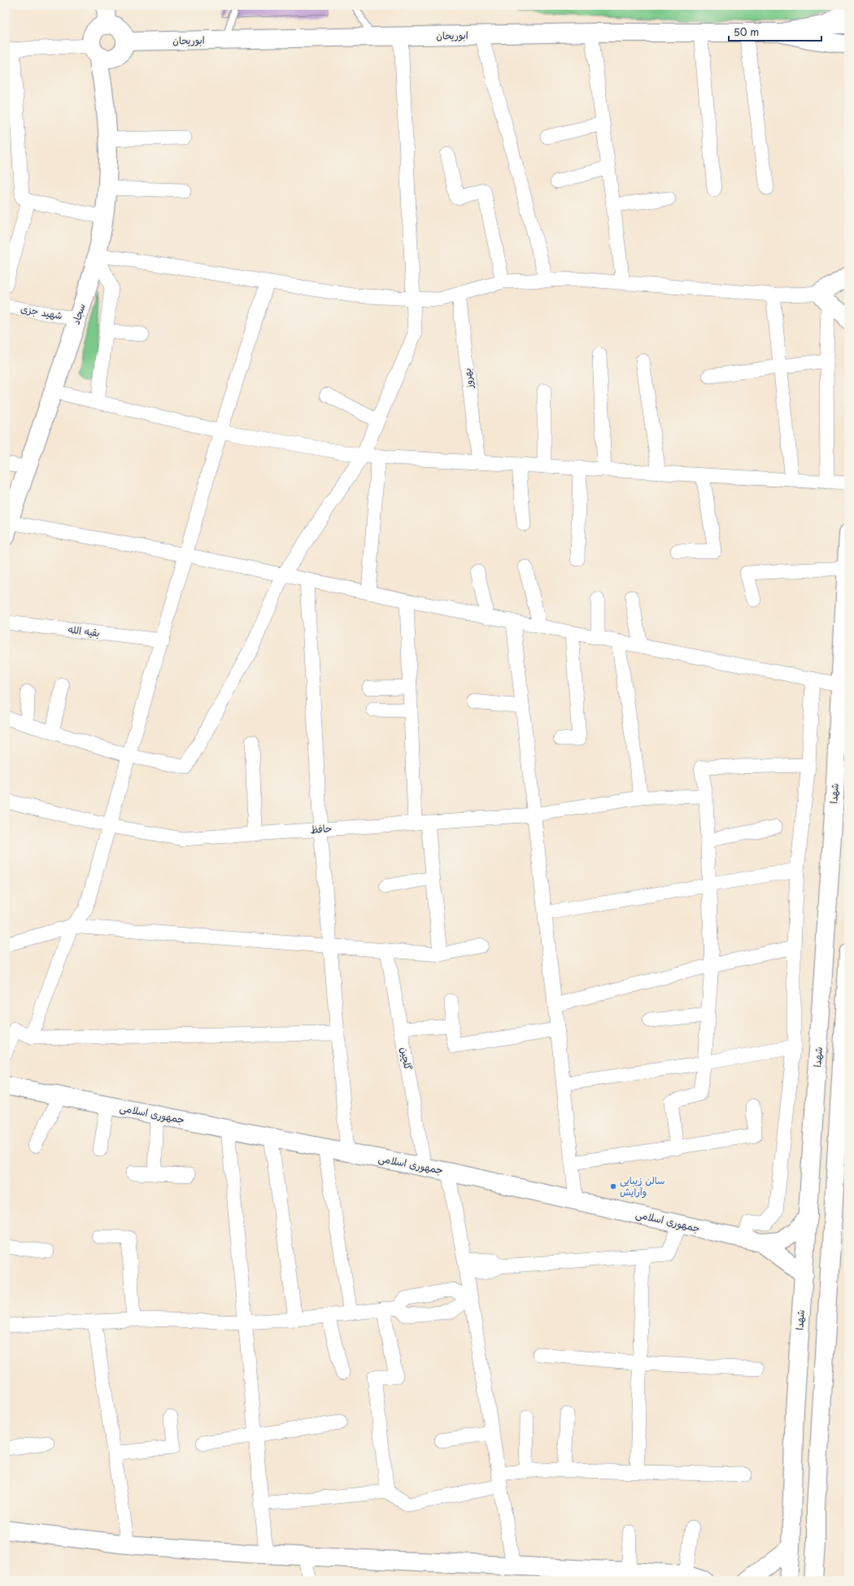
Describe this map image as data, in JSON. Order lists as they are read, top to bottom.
{
  "streets": {
    "street": [
      "ابوریحان",
      "شهید جزی",
      "سجاد",
      "بهروز",
      "بقیه الله",
      "شهدا",
      "حافظ",
      "گلچین",
      "جمهوری اسلامی"
    ]
  },
  "crossings": [
    ["ابوریحان", "سجاد"],
    ["شهید جزی", "سجاد"],
    ["شهدا", "جمهوری اسلامی"],
    ["گلچین", "جمهوری اسلامی"]
  ],
  "places": ["سالن زیبایی وآرایش"],
  "scale_bar": "50 m"
}
